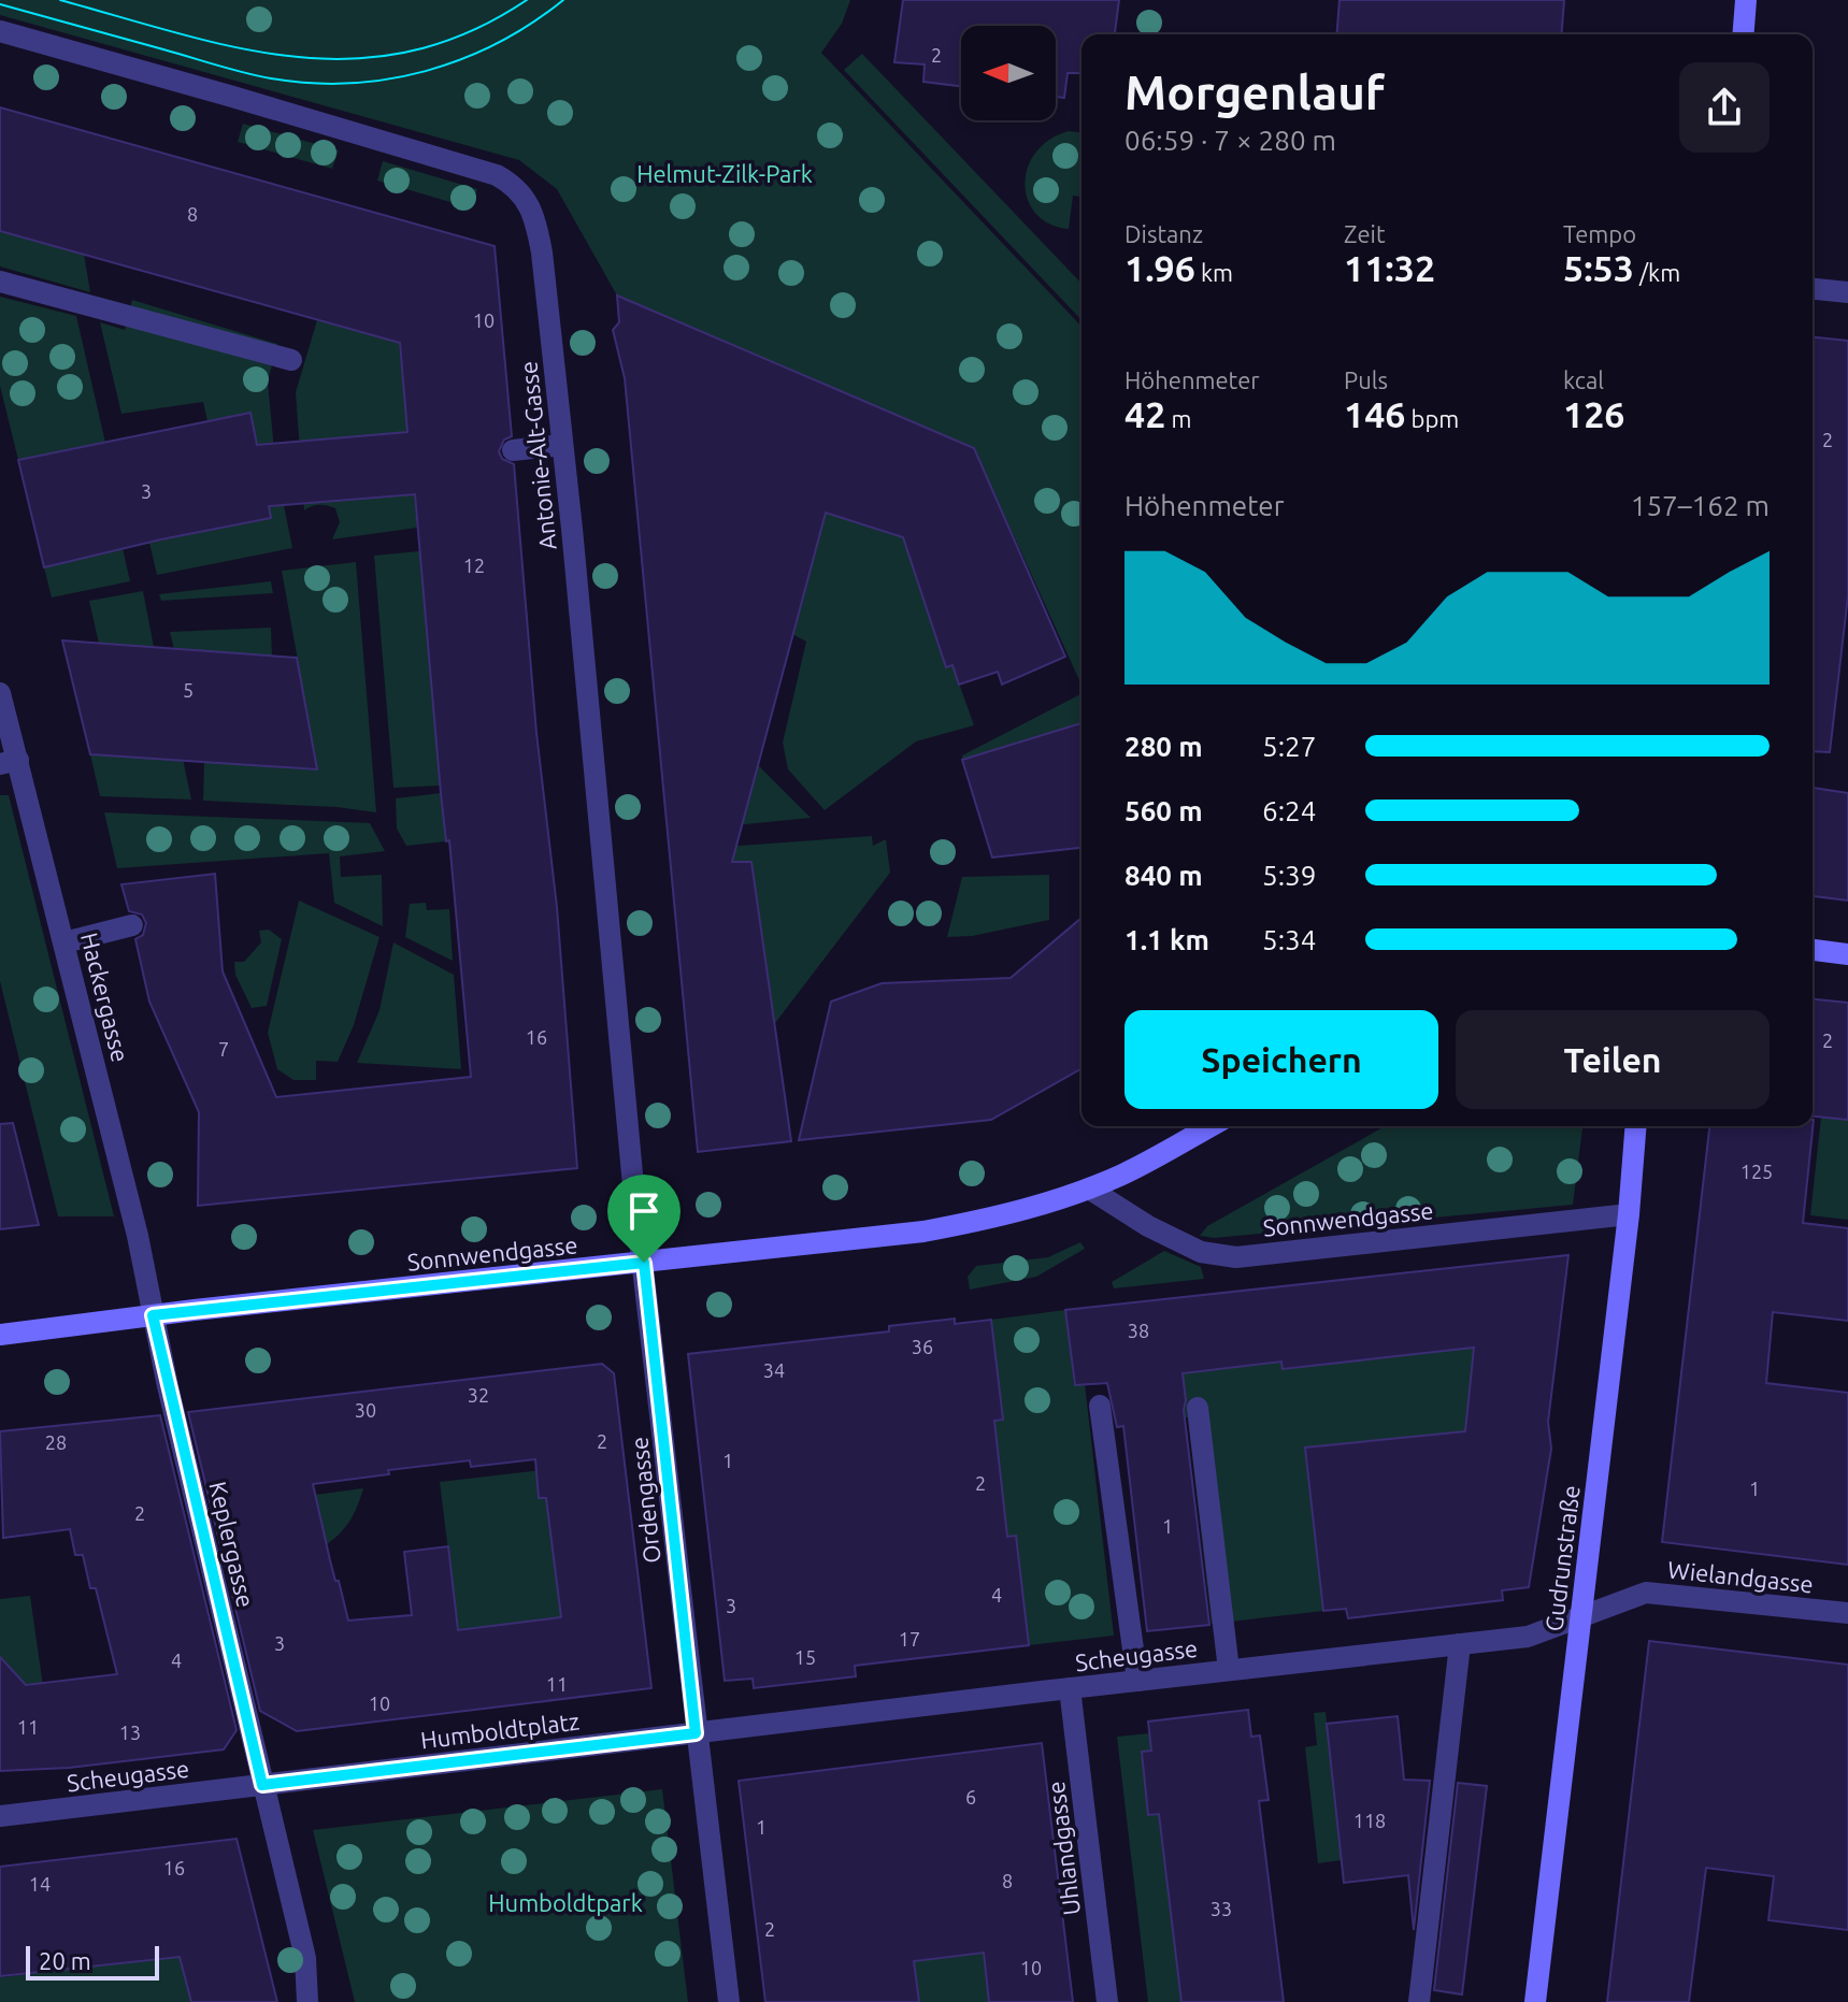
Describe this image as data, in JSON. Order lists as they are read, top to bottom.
{
  "streets": {
    "main road": ["Sonnwendgasse", "Gudrunstraße"],
    "street": [
      "Antonie-Alt-Gasse",
      "Hackergasse",
      "Ordengasse",
      "Keplergasse",
      "Wielandgasse",
      "Scheugasse",
      "Humboldtplatz",
      "Uhlandgasse"
    ]
  },
  "crossings": [
    ["Antonie-Alt-Gasse", "Sonnwendgasse"],
    ["Antonie-Alt-Gasse", "Ordengasse"],
    ["Hackergasse", "Sonnwendgasse"],
    ["Hackergasse", "Keplergasse"],
    ["Sonnwendgasse", "Ordengasse"],
    ["Sonnwendgasse", "Keplergasse"],
    ["Sonnwendgasse", "Gudrunstraße"],
    ["Ordengasse", "Scheugasse"],
    ["Ordengasse", "Humboldtplatz"],
    ["Keplergasse", "Scheugasse"],
    ["Keplergasse", "Humboldtplatz"],
    ["Gudrunstraße", "Wielandgasse"],
    ["Gudrunstraße", "Scheugasse"],
    ["Wielandgasse", "Scheugasse"],
    ["Scheugasse", "Humboldtplatz"],
    ["Scheugasse", "Uhlandgasse"]
  ],
  "parks": ["Helmut-Zilk-Park", "Humboldtpark"],
  "house_numbers": [
    "2",
    "8",
    "10",
    "2",
    "3",
    "12",
    "5",
    "16",
    "2",
    "7",
    "125",
    "38",
    "36",
    "34",
    "32",
    "30",
    "2",
    "28",
    "1",
    "2",
    "1",
    "2",
    "1",
    "4",
    "3",
    "17",
    "3",
    "15",
    "4",
    "11",
    "10",
    "11",
    "13",
    "6",
    "118",
    "1",
    "16",
    "8",
    "14",
    "33",
    "2",
    "10"
  ],
  "scale_bar": "20 m",
  "north": "left",
  "page": {
    "heading": ["Morgenlauf", "06:59 · 7 × 280 m"],
    "stats": [
      ["Distanz", "1.96 km"],
      ["Zeit", "11:32"],
      ["Tempo", "5:53 /km"],
      ["Höhenmeter", "42 m"],
      ["Puls", "146 bpm"],
      ["kcal", "126"]
    ],
    "chart": ["Höhenmeter", "157–162 m"],
    "list": [
      {
        "name": "280 m",
        "note": "5:27"
      },
      {
        "name": "560 m",
        "note": "6:24"
      },
      {
        "name": "840 m",
        "note": "5:39"
      },
      {
        "name": "1.1 km",
        "note": "5:34"
      }
    ],
    "buttons": ["Speichern", "Teilen"],
    "scale": "20 m"
  }
}
